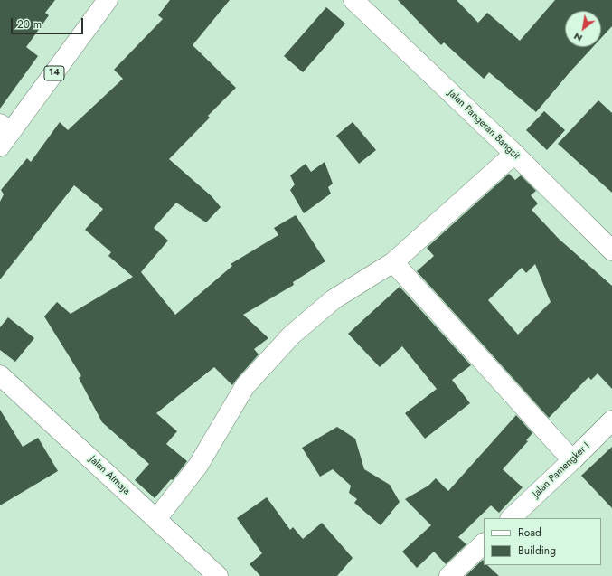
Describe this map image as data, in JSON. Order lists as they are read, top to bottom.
{
  "streets": {
    "main road": [
      "14",
      "Jalan Pangeran Bangsit",
      "Jalan Pamengker I",
      "Jalan Atmaja"
    ]
  },
  "legend": ["Road", "Building"],
  "scale_bar": "20 m",
  "north": "bottom left"
}
